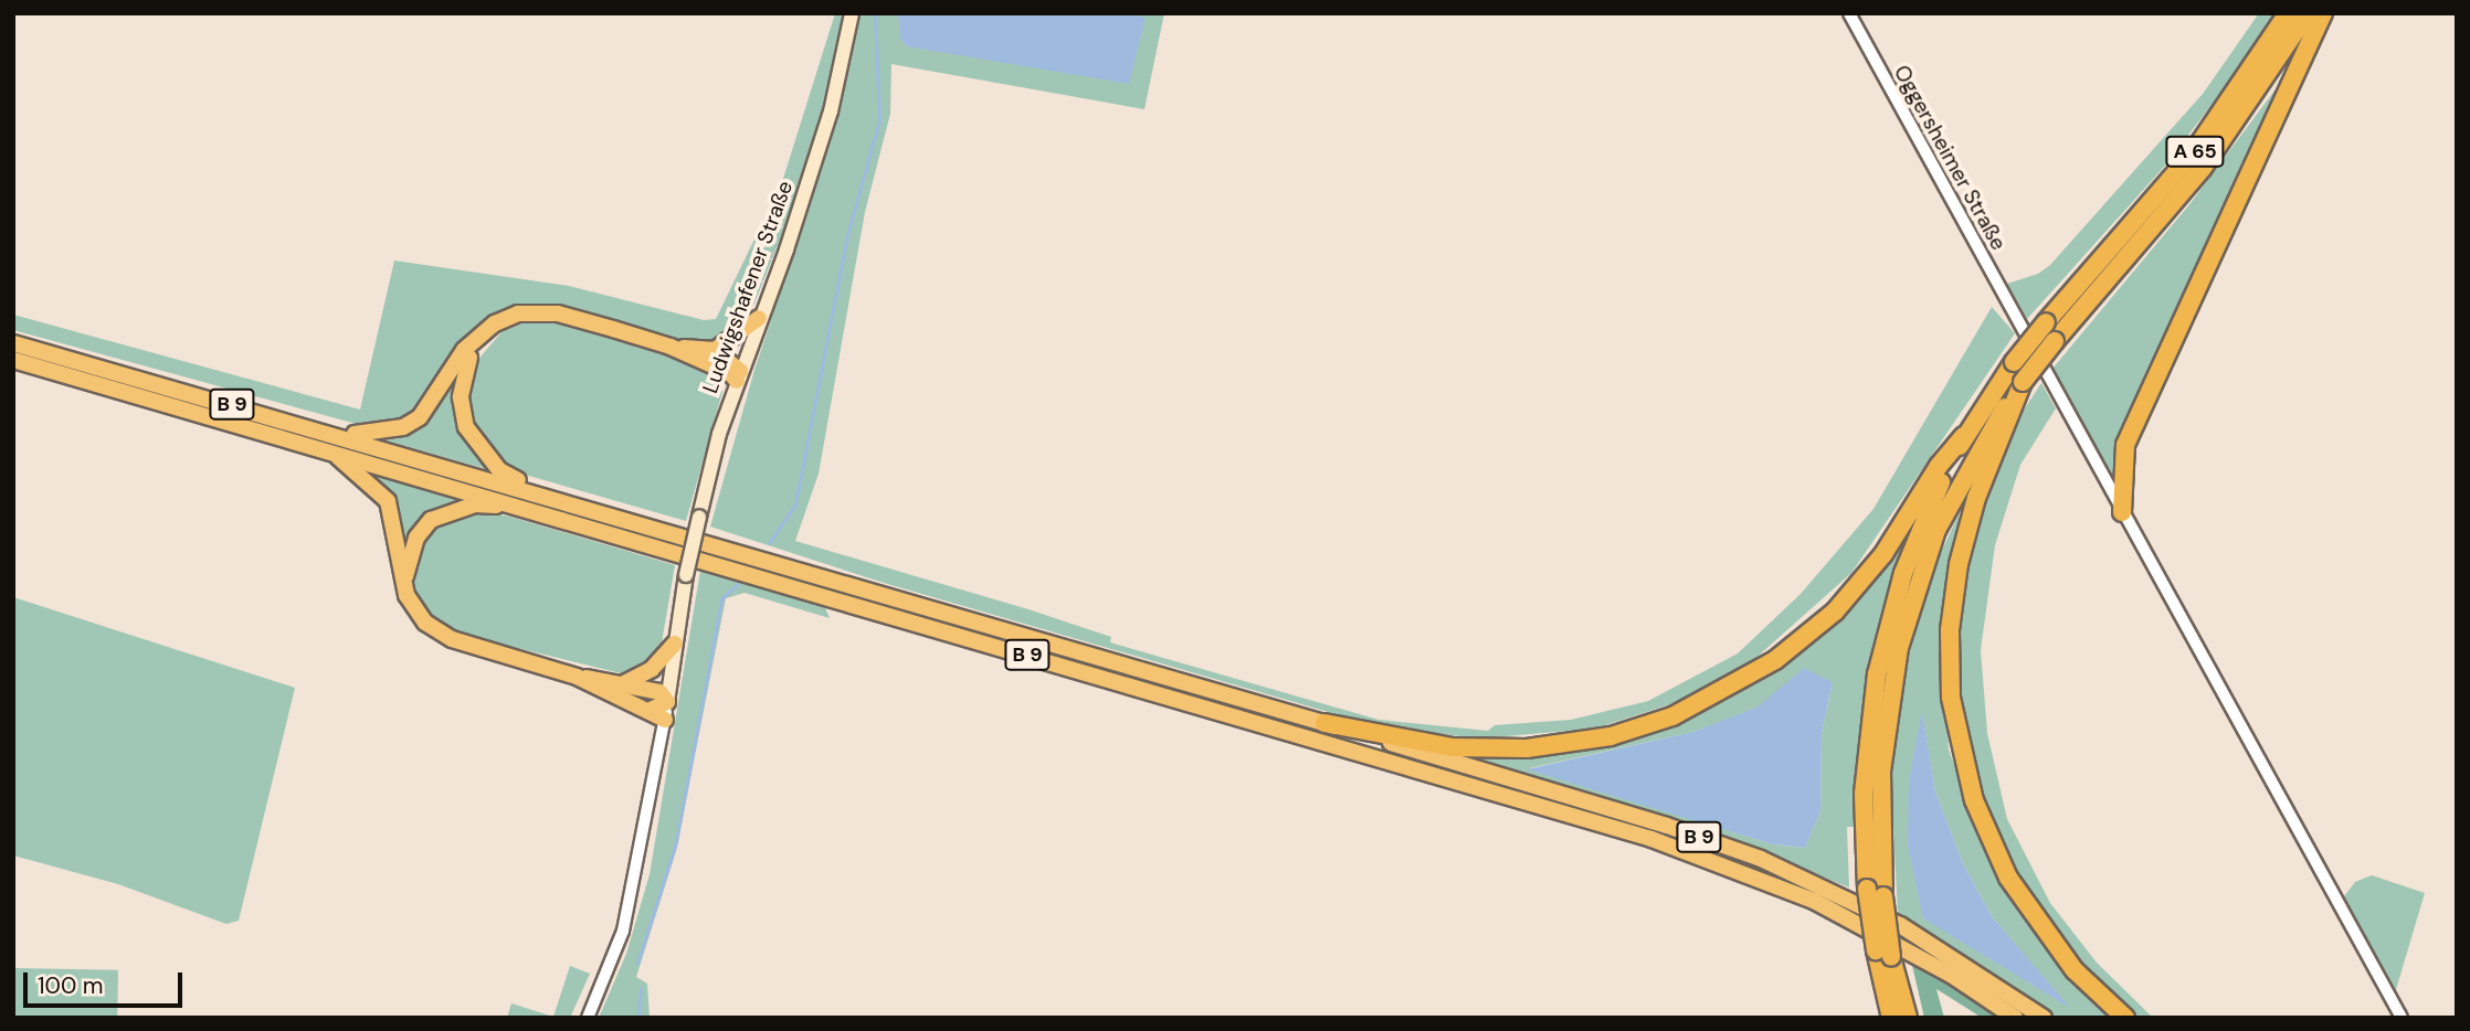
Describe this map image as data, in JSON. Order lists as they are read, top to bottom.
{
  "streets": {
    "highway": ["A 65", "B 9"],
    "main road": ["Ludwigshafener Straße"],
    "street": ["Oggersheimer Straße"]
  },
  "scale_bar": "100 m"
}
